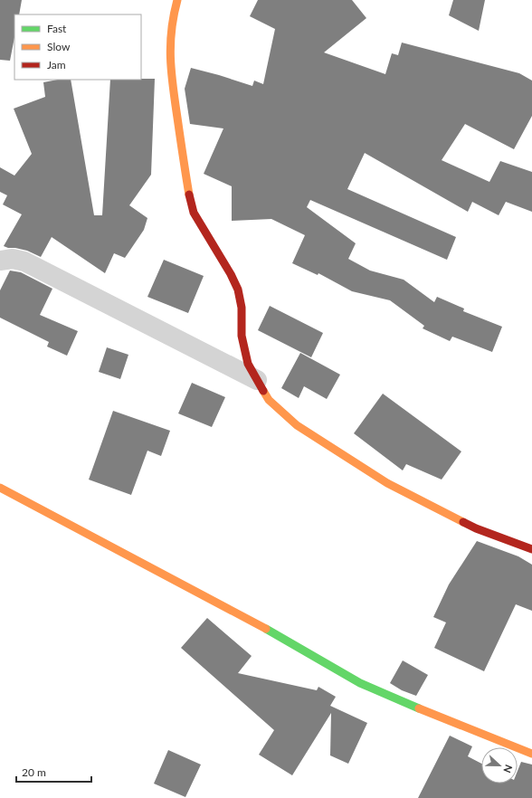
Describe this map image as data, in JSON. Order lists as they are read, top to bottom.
{
  "legend": ["Fast", "Slow", "Jam"],
  "scale_bar": "20 m",
  "north": "right"
}
